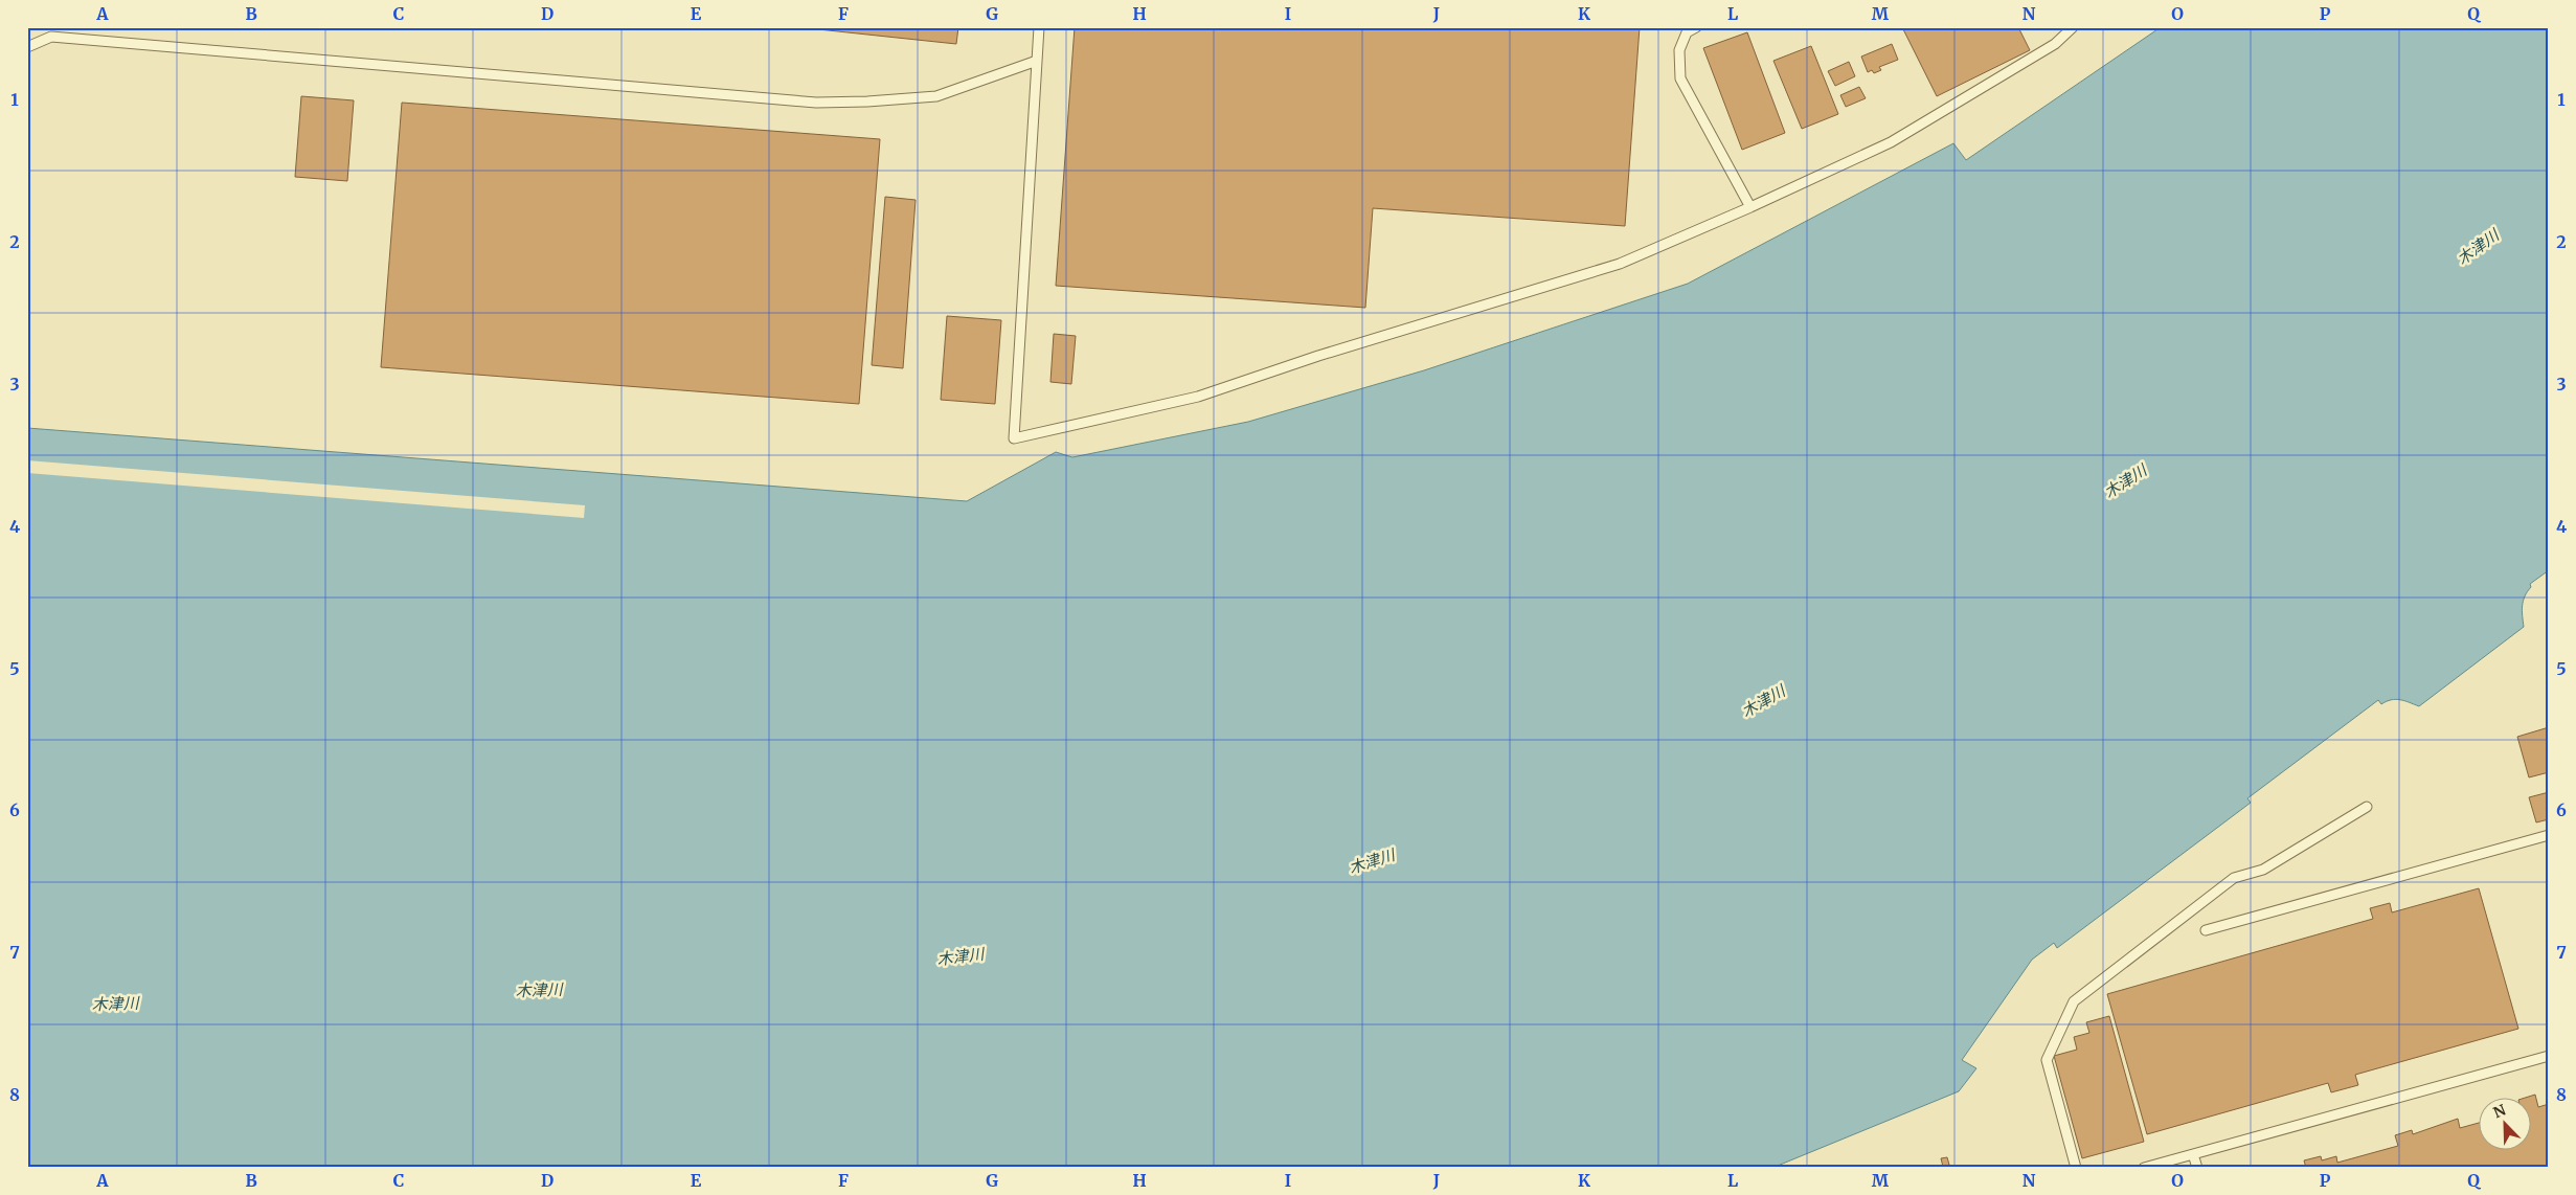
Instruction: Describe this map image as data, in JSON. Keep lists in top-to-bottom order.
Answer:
{
  "water": ["木津川"],
  "north": "top left",
  "grid": {
    "columns": [
      "A",
      "B",
      "C",
      "D",
      "E",
      "F",
      "G",
      "H",
      "I",
      "J",
      "K",
      "L",
      "M",
      "N",
      "O",
      "P",
      "Q"
    ],
    "rows": [
      "1",
      "2",
      "3",
      "4",
      "5",
      "6",
      "7",
      "8"
    ]
  }
}
